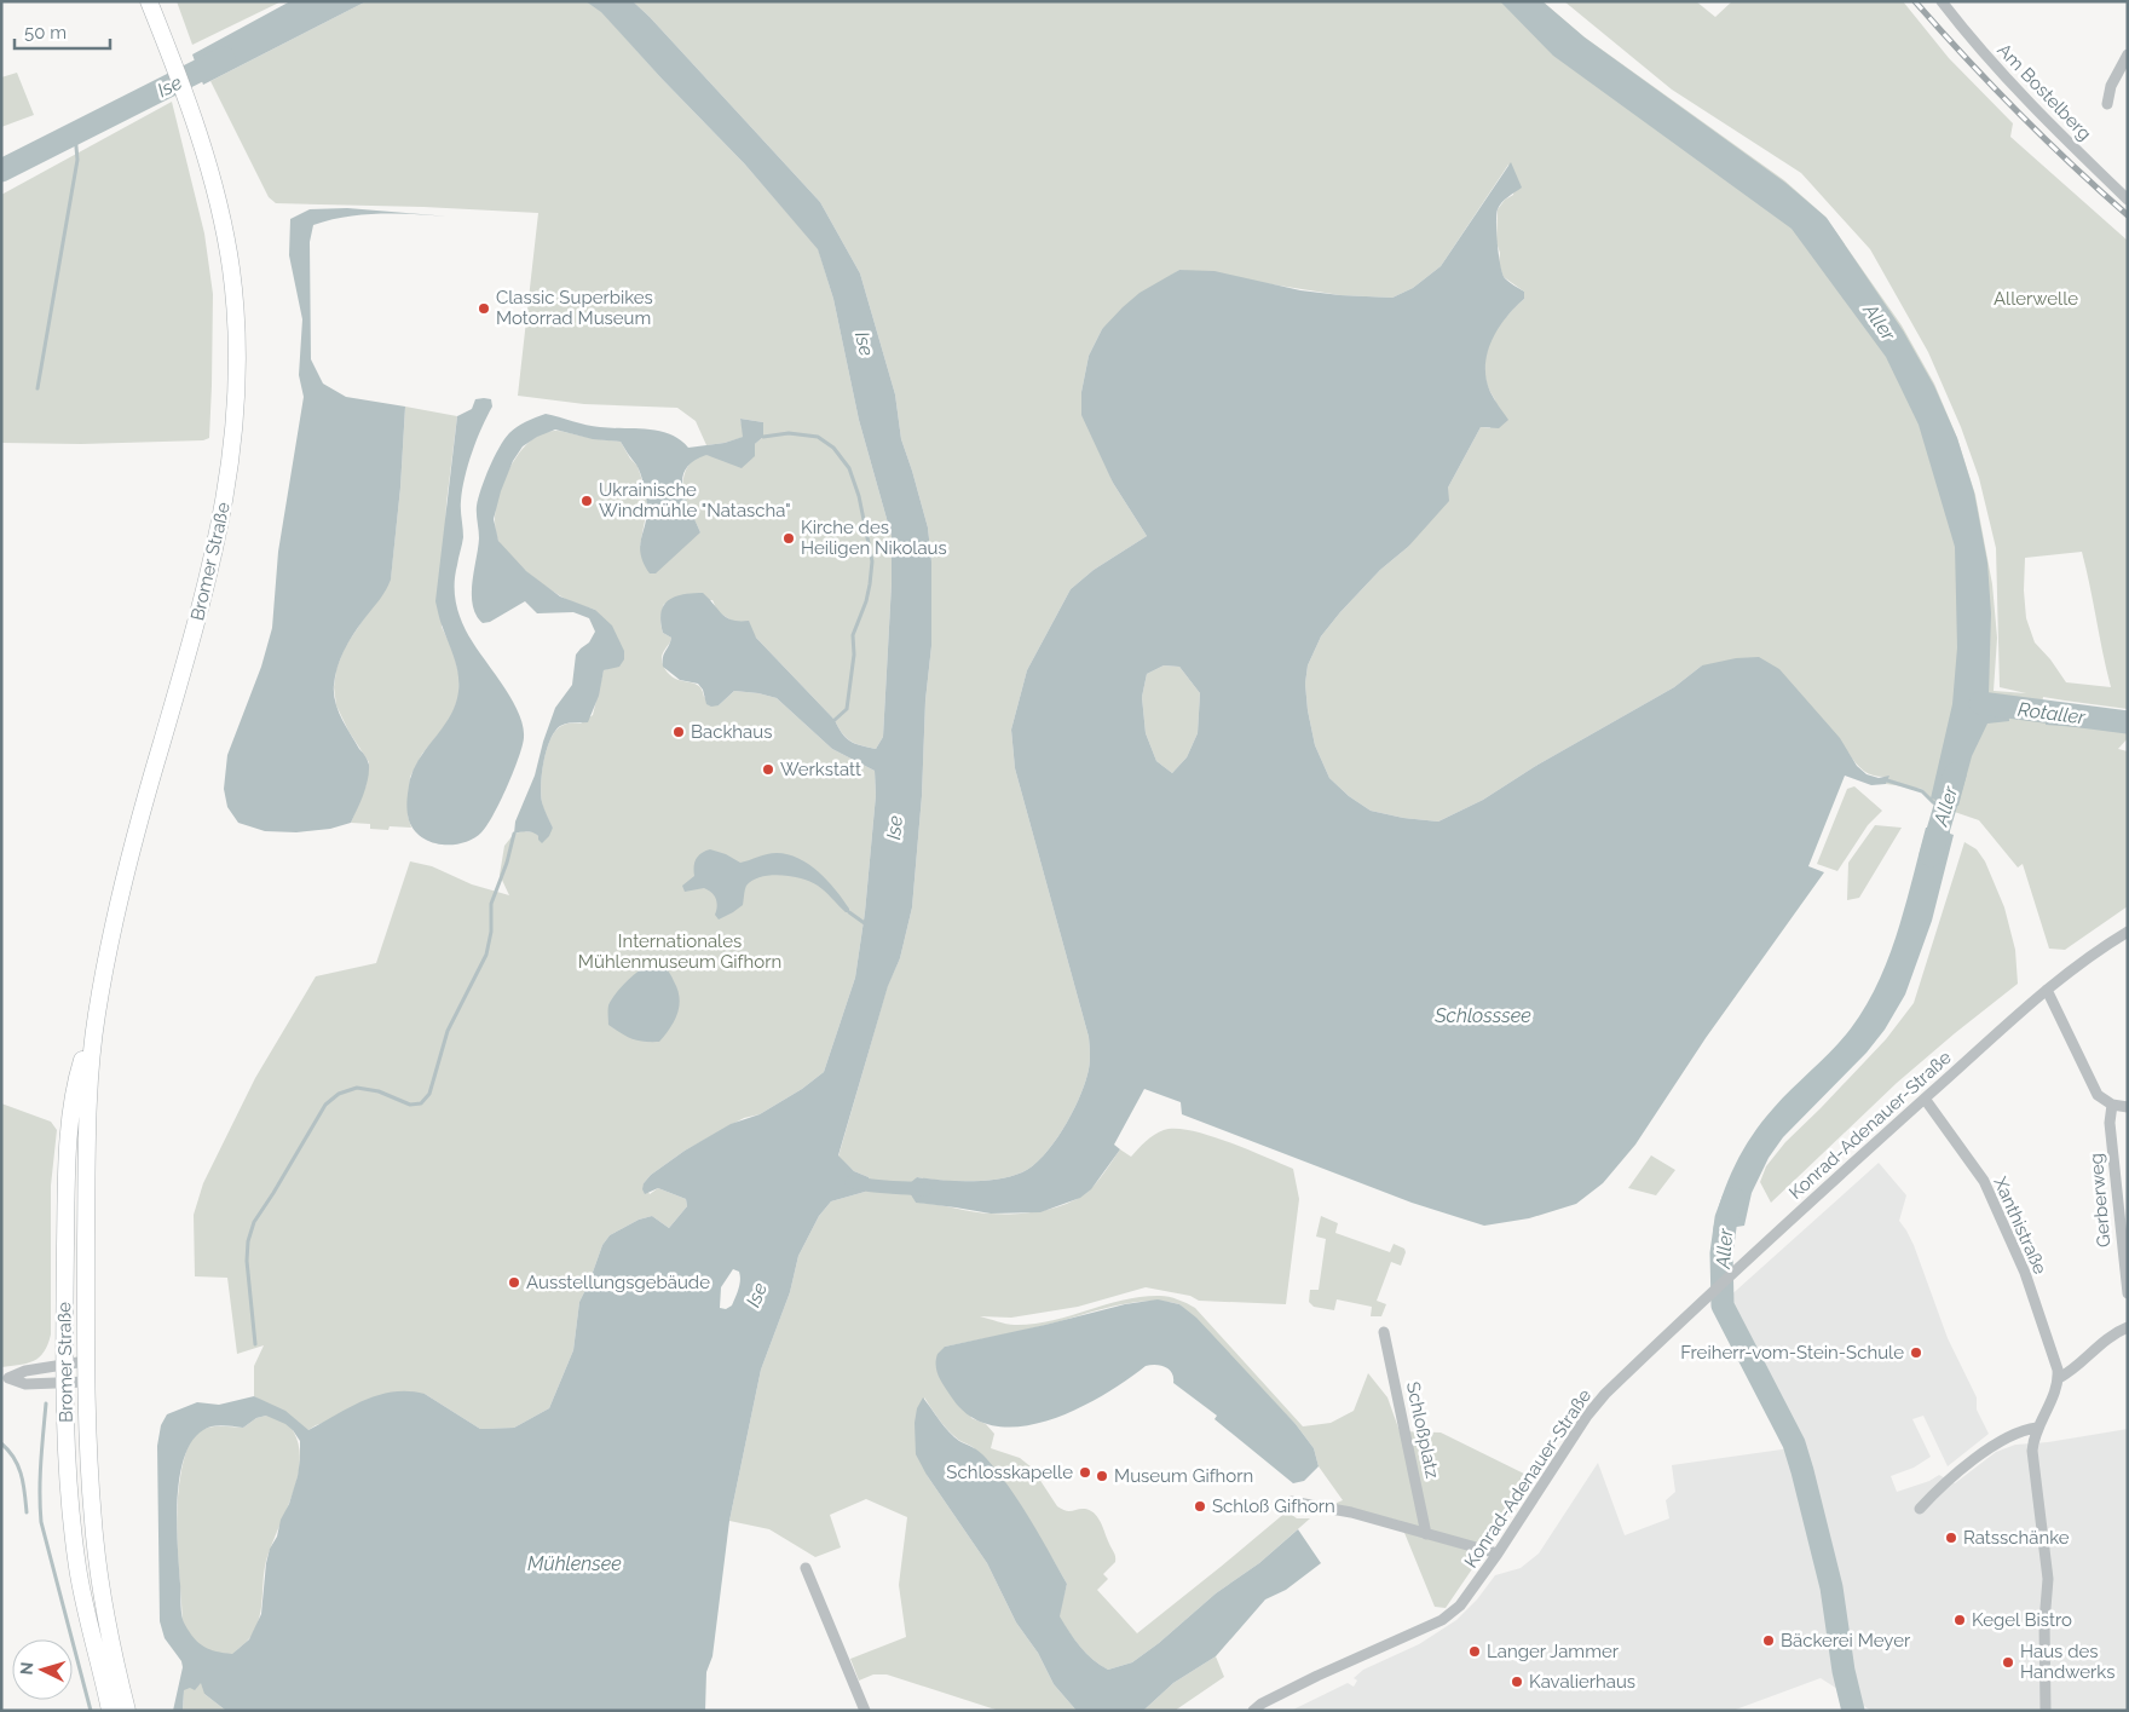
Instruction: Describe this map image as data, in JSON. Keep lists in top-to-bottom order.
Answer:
{
  "streets": {
    "main road": ["Bromer Straße"],
    "street": [
      "Am Bostelberg",
      "Konrad-Adenauer-Straße",
      "Gerberweg",
      "Xanthistraße",
      "Schloßplatz"
    ]
  },
  "crossings": [
    ["Konrad-Adenauer-Straße", "Xanthistraße"]
  ],
  "water": [
    "Ise",
    "Aller",
    "Rotaller",
    "Schlosssee",
    "Mühlensee"
  ],
  "parks": ["Allerwelle", "Internationales Mühlenmuseum Gifhorn"],
  "places": [
    "Classic Superbikes Motorrad Museum",
    "Ukrainische Windmühle \"Natascha\"",
    "Kirche des Heiligen Nikolaus",
    "Backhaus",
    "Werkstatt",
    "Ausstellungsgebäude",
    "Freiherr-vom-Stein-Schule",
    "Schlosskapelle",
    "Museum Gifhorn",
    "Schloß Gifhorn",
    "Ratsschänke",
    "Kegel Bistro",
    "Bäckerei Meyer",
    "Langer Jammer",
    "Haus des Handwerks",
    "Kavalierhaus"
  ],
  "scale_bar": "50 m",
  "north": "left"
}
